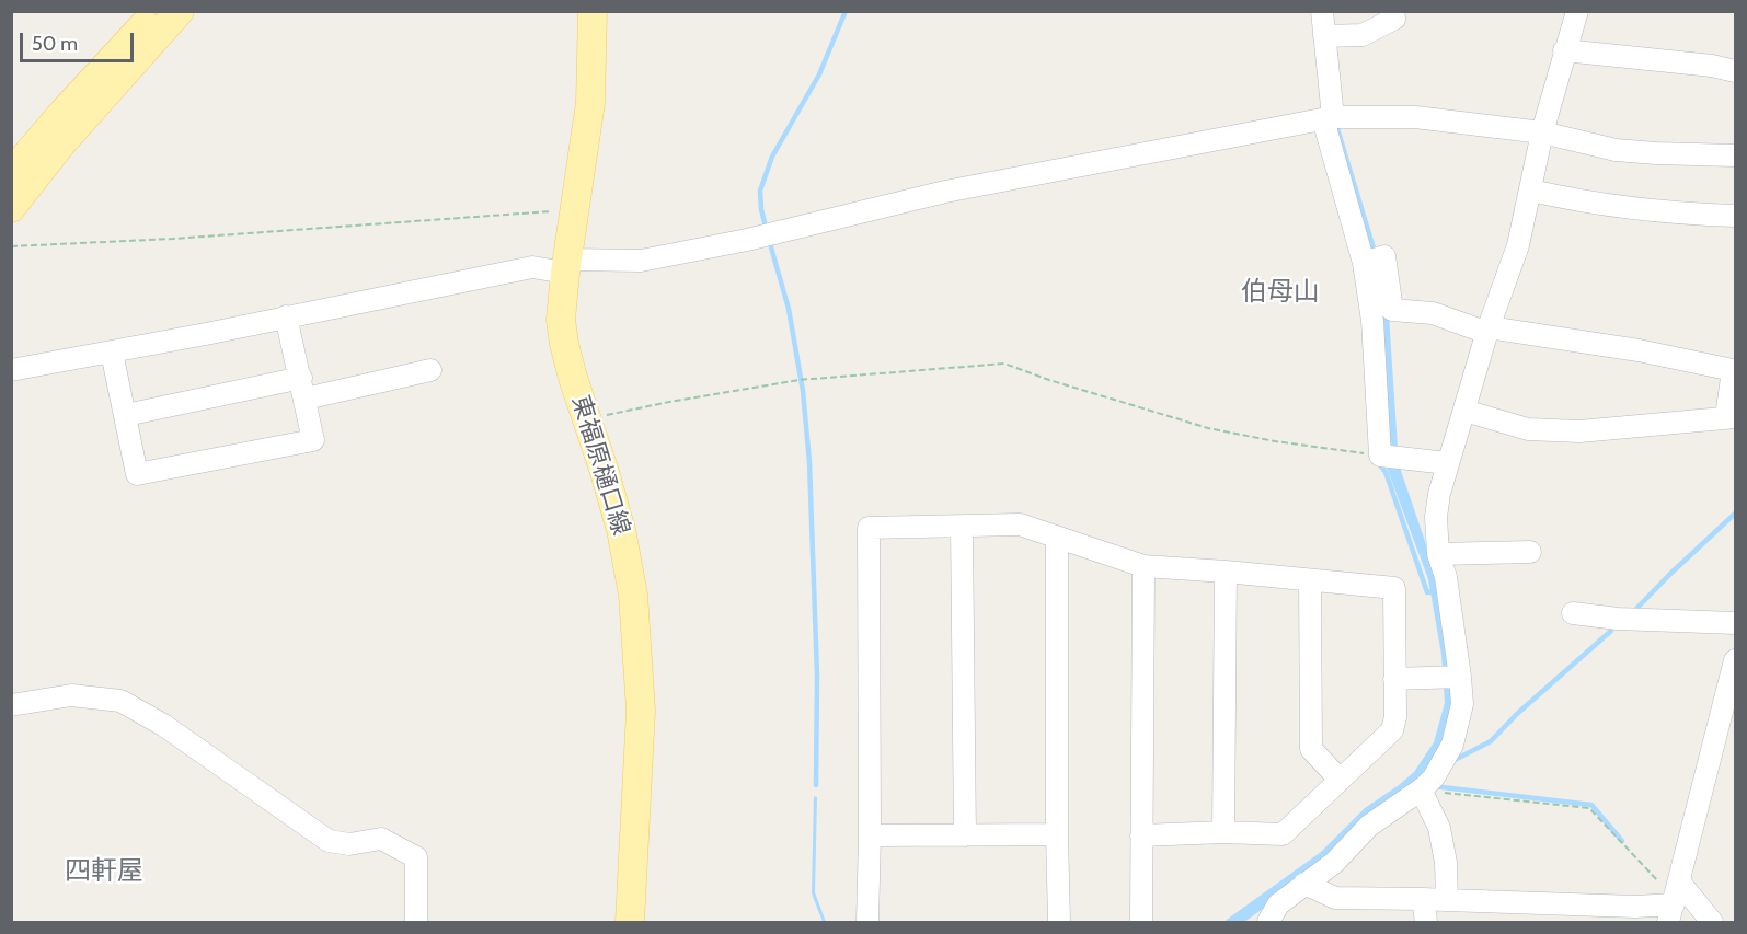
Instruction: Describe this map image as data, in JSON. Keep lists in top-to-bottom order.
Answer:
{
  "streets": {
    "main road": ["東福原樋口線"]
  },
  "districts": ["伯母山", "四軒屋"],
  "scale_bar": "50 m"
}
